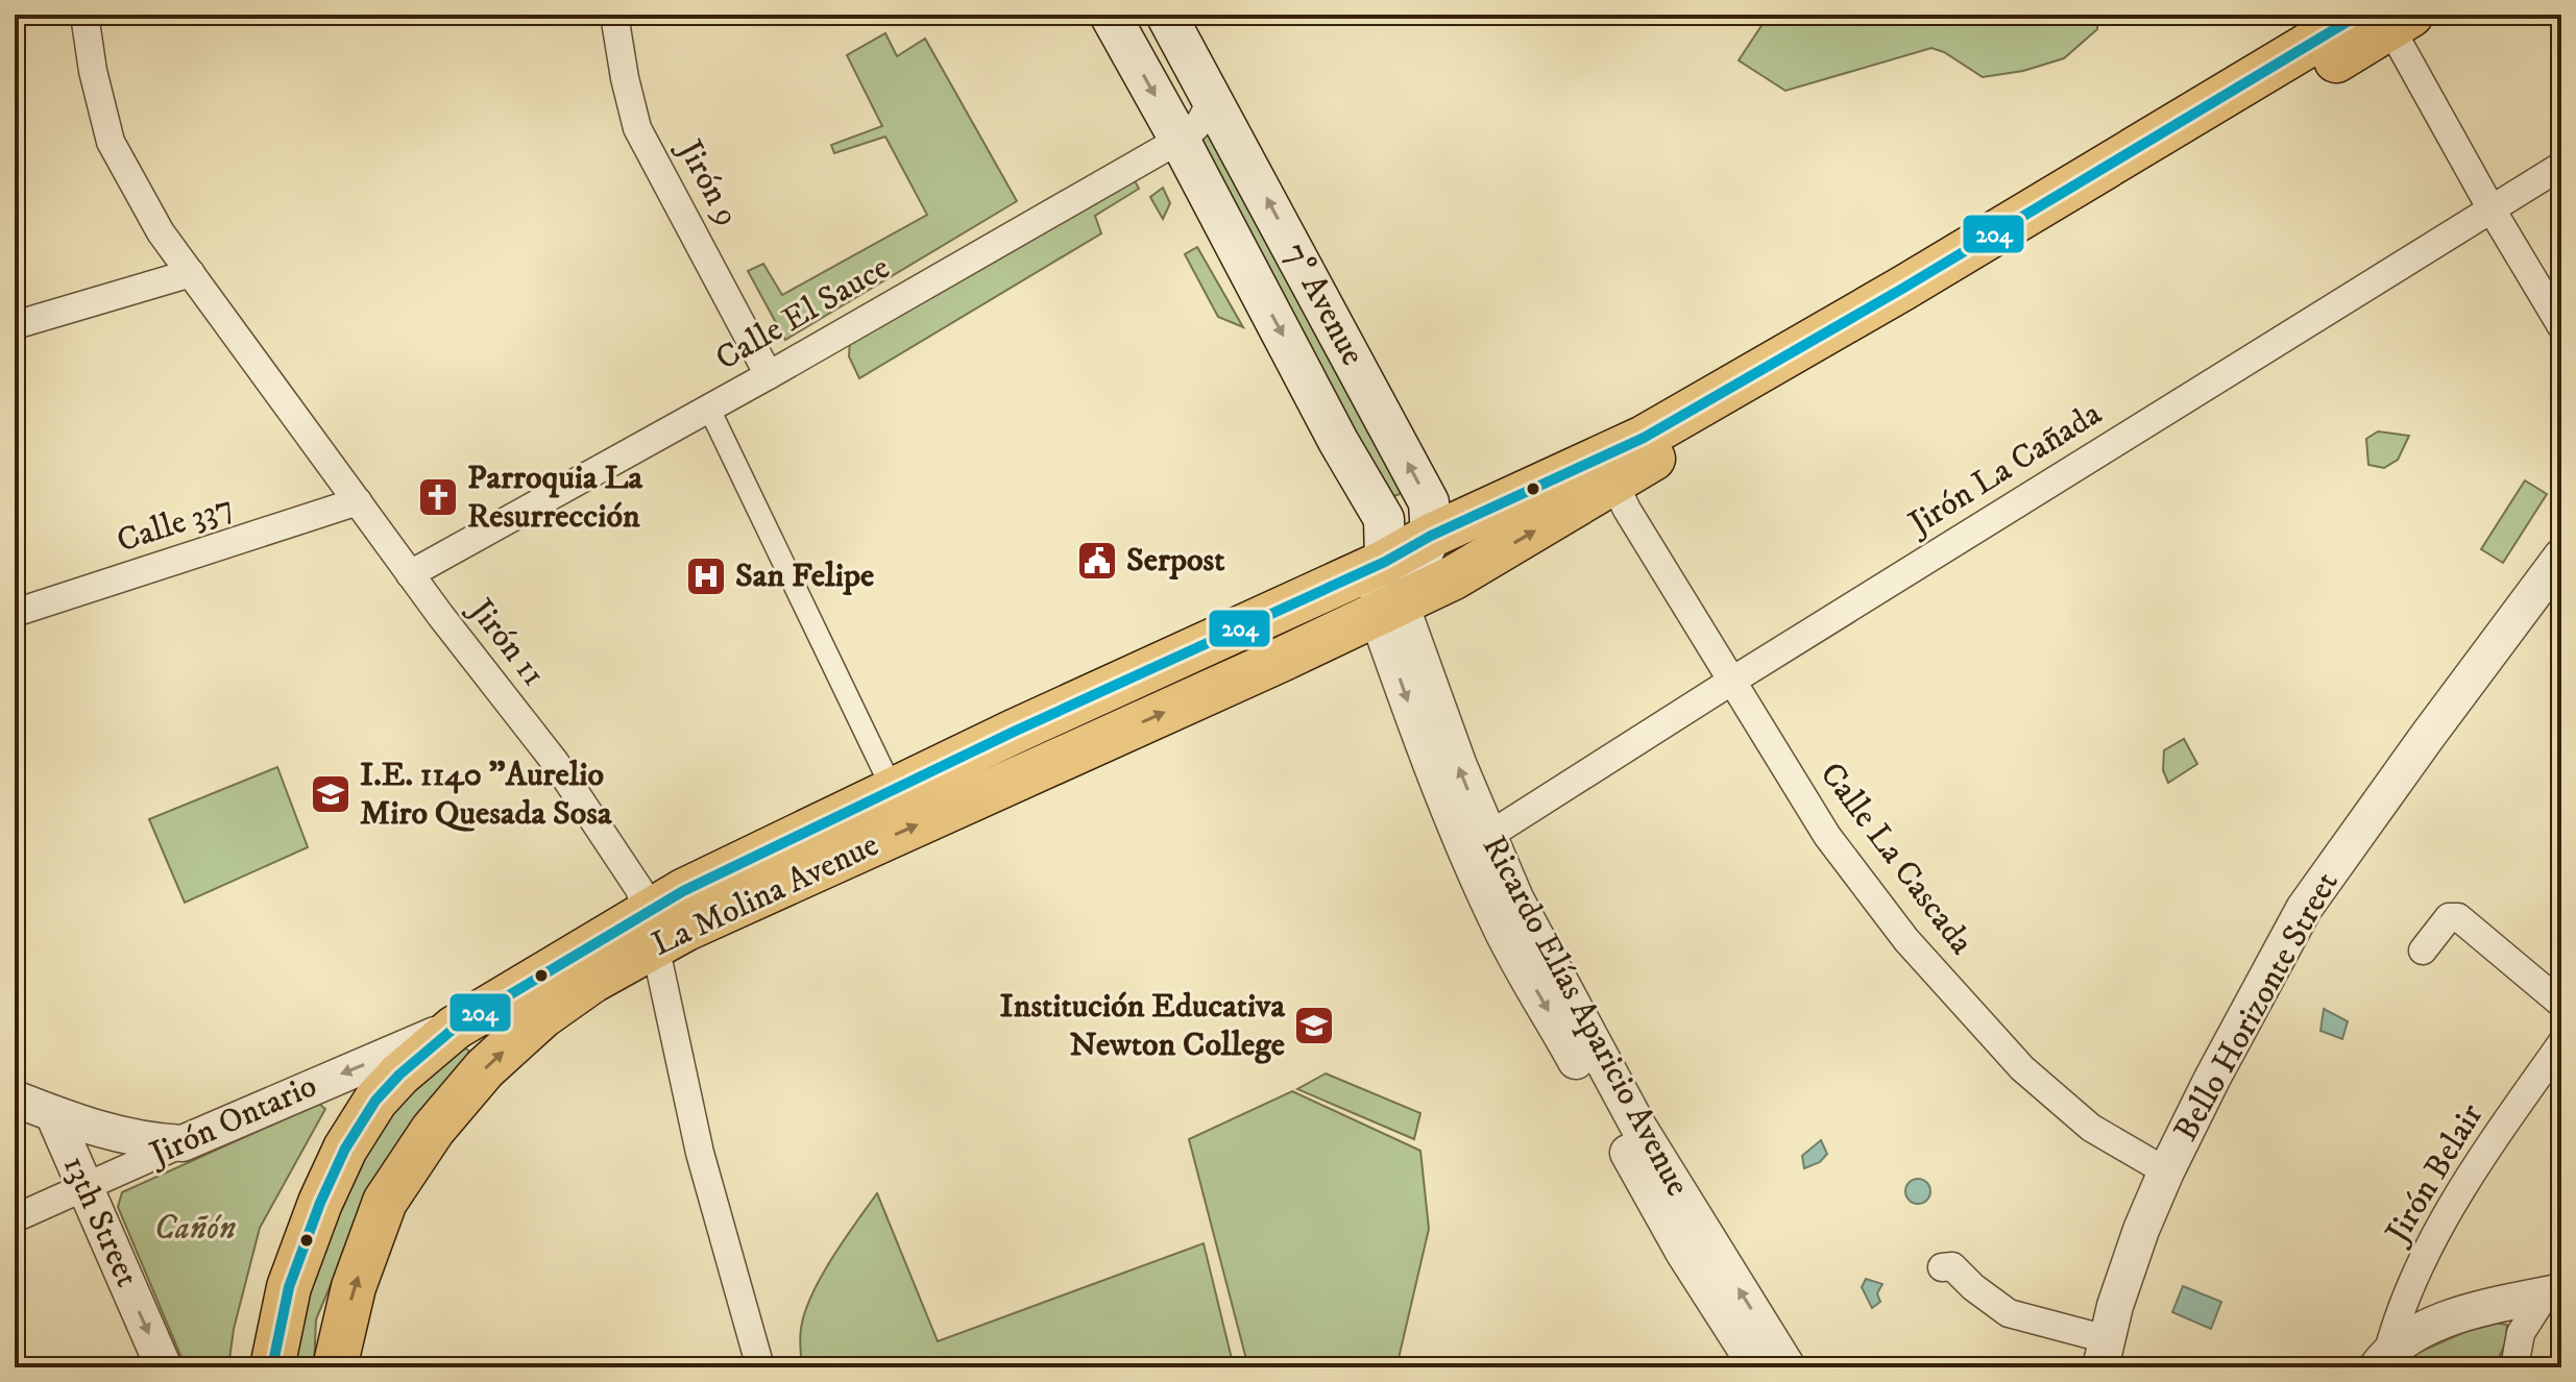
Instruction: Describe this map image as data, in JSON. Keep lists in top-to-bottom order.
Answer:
{
  "streets": {
    "main road": ["7º Avenue", "La Molina Avenue"],
    "street": [
      "Jirón 9",
      "Calle El Sauce",
      "Jirón La Cañada",
      "Calle 337",
      "Jirón 11",
      "Calle La Cascada",
      "Bello Horizonte Street",
      "Ricardo Elías Aparicio Avenue",
      "Jirón Ontario",
      "Jirón Belair",
      "13th Street"
    ]
  },
  "crossings": [
    ["Jirón 9", "Calle El Sauce"],
    ["7º Avenue", "Calle El Sauce"],
    ["7º Avenue", "La Molina Avenue"],
    ["7º Avenue", "Ricardo Elías Aparicio Avenue"],
    ["Calle El Sauce", "Jirón 11"],
    ["Jirón La Cañada", "Calle La Cascada"],
    ["Jirón La Cañada", "Ricardo Elías Aparicio Avenue"],
    ["Calle 337", "Jirón 11"],
    ["Jirón 11", "La Molina Avenue"],
    ["Calle La Cascada", "Bello Horizonte Street"],
    ["La Molina Avenue", "Ricardo Elías Aparicio Avenue"],
    ["La Molina Avenue", "Jirón Ontario"],
    ["Jirón Ontario", "13th Street"]
  ],
  "one_way": ["Jirón Ontario", "13th Street"],
  "parks": ["Cañón"],
  "places": {
    "church": ["Parroquia La Resurrección"],
    "public building": ["Serpost"],
    "hospital": ["San Felipe"],
    "school or university": ["I.E. 1140 \"Aurelio Miro Quesada Sosa", "Institución Educativa Newton College"]
  },
  "lines": ["transit line 204"]
}
